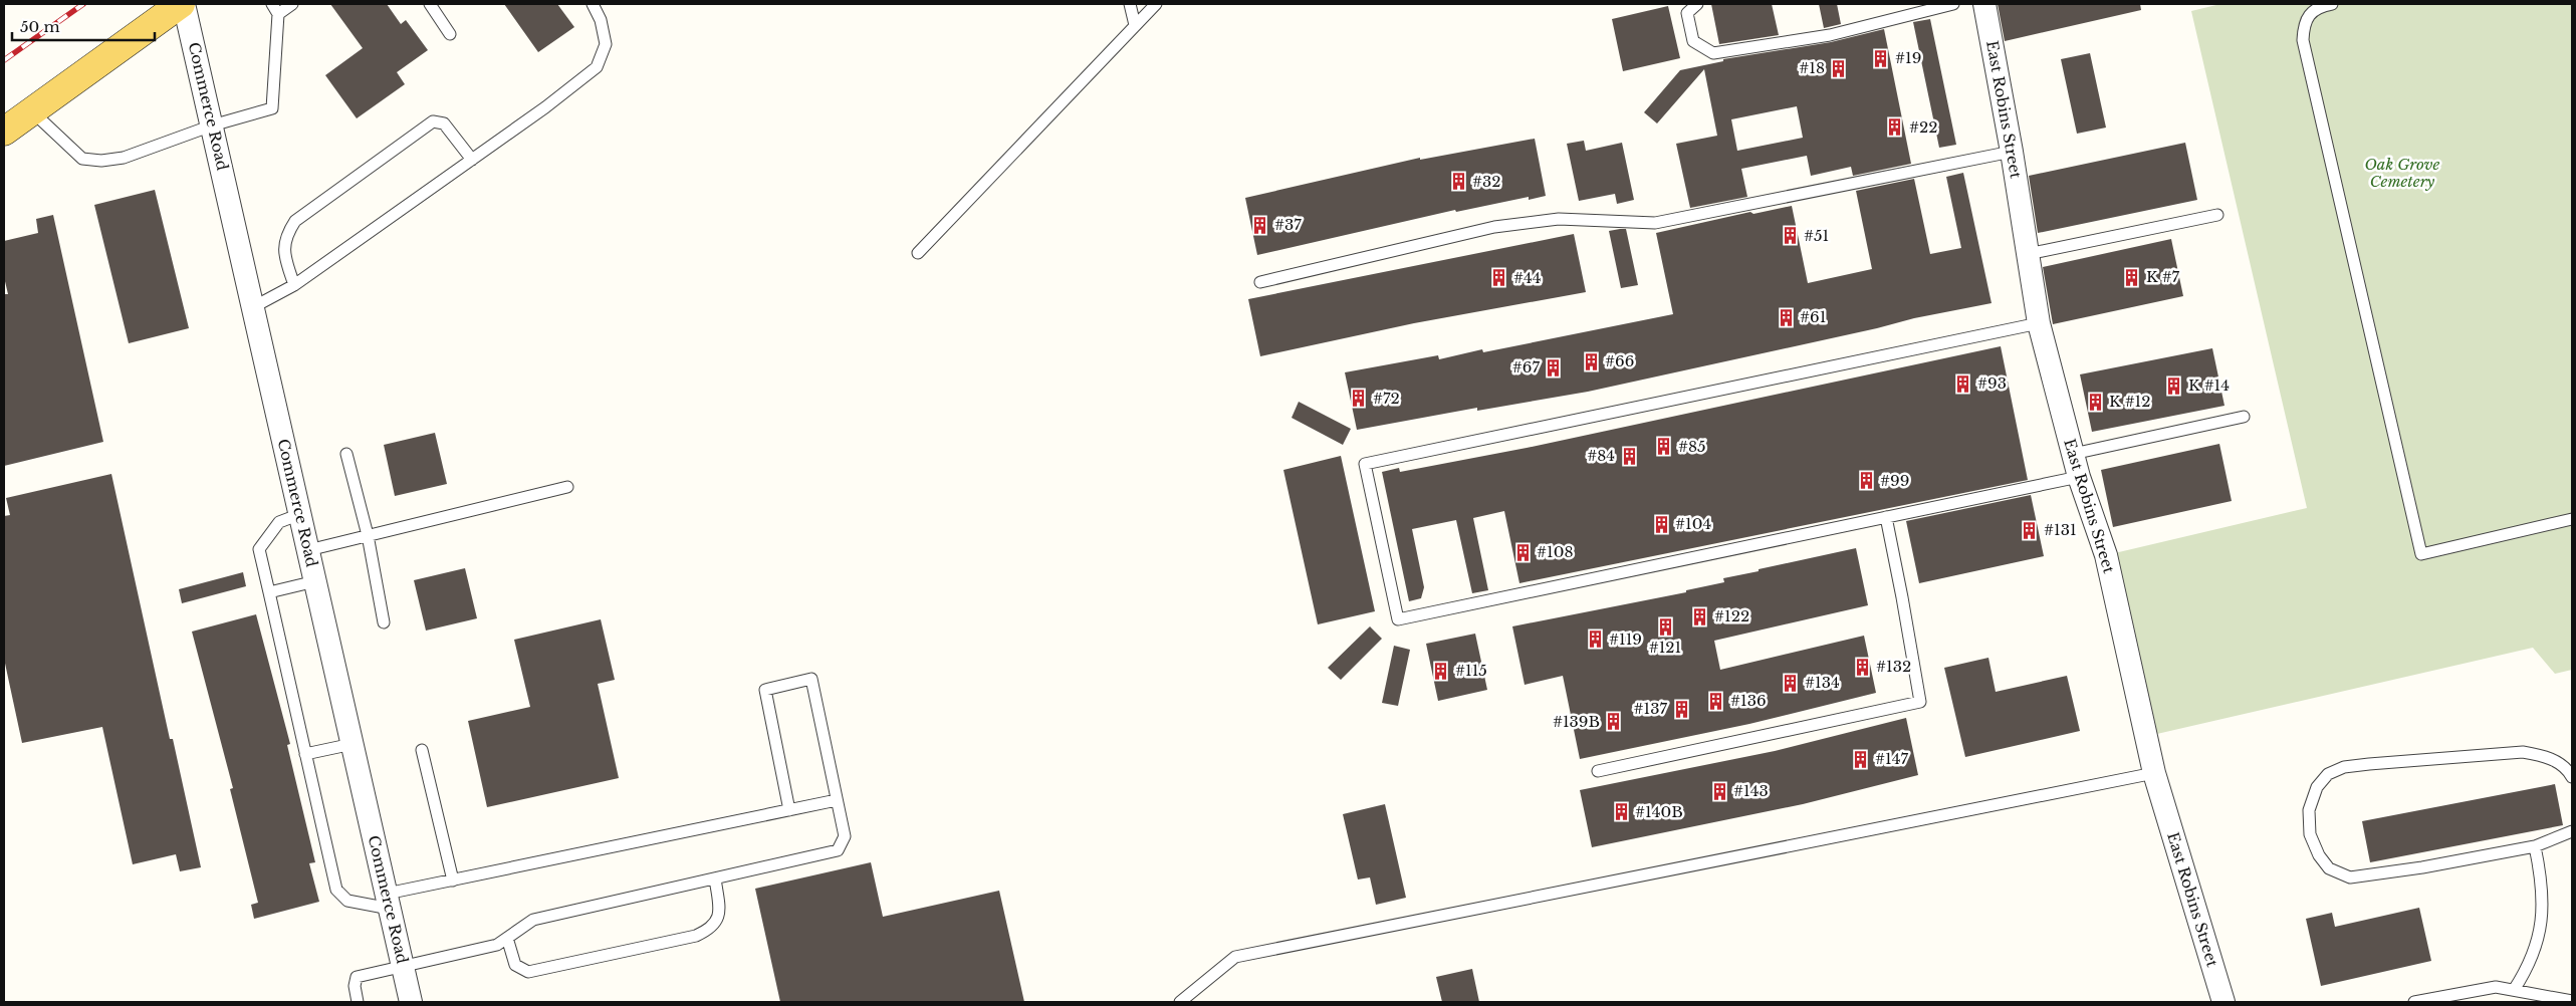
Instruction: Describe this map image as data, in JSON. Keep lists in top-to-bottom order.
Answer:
{
  "streets": {
    "street": ["Commerce Road", "East Robins Street"]
  },
  "parks": ["Oak Grove Cemetery"],
  "places": {
    "building": [
      "#19",
      "#18",
      "#22",
      "#32",
      "#37",
      "#51",
      "K #7",
      "#44",
      "#61",
      "#66",
      "#67",
      "#93",
      "K #14",
      "#72",
      "K #12",
      "#85",
      "#84",
      "#99",
      "#104",
      "#131",
      "#108",
      "#122",
      "#121",
      "#119",
      "#132",
      "#115",
      "#134",
      "#136",
      "#137",
      "#139B",
      "#147",
      "#143",
      "#140B"
    ]
  },
  "scale_bar": "50 m"
}
